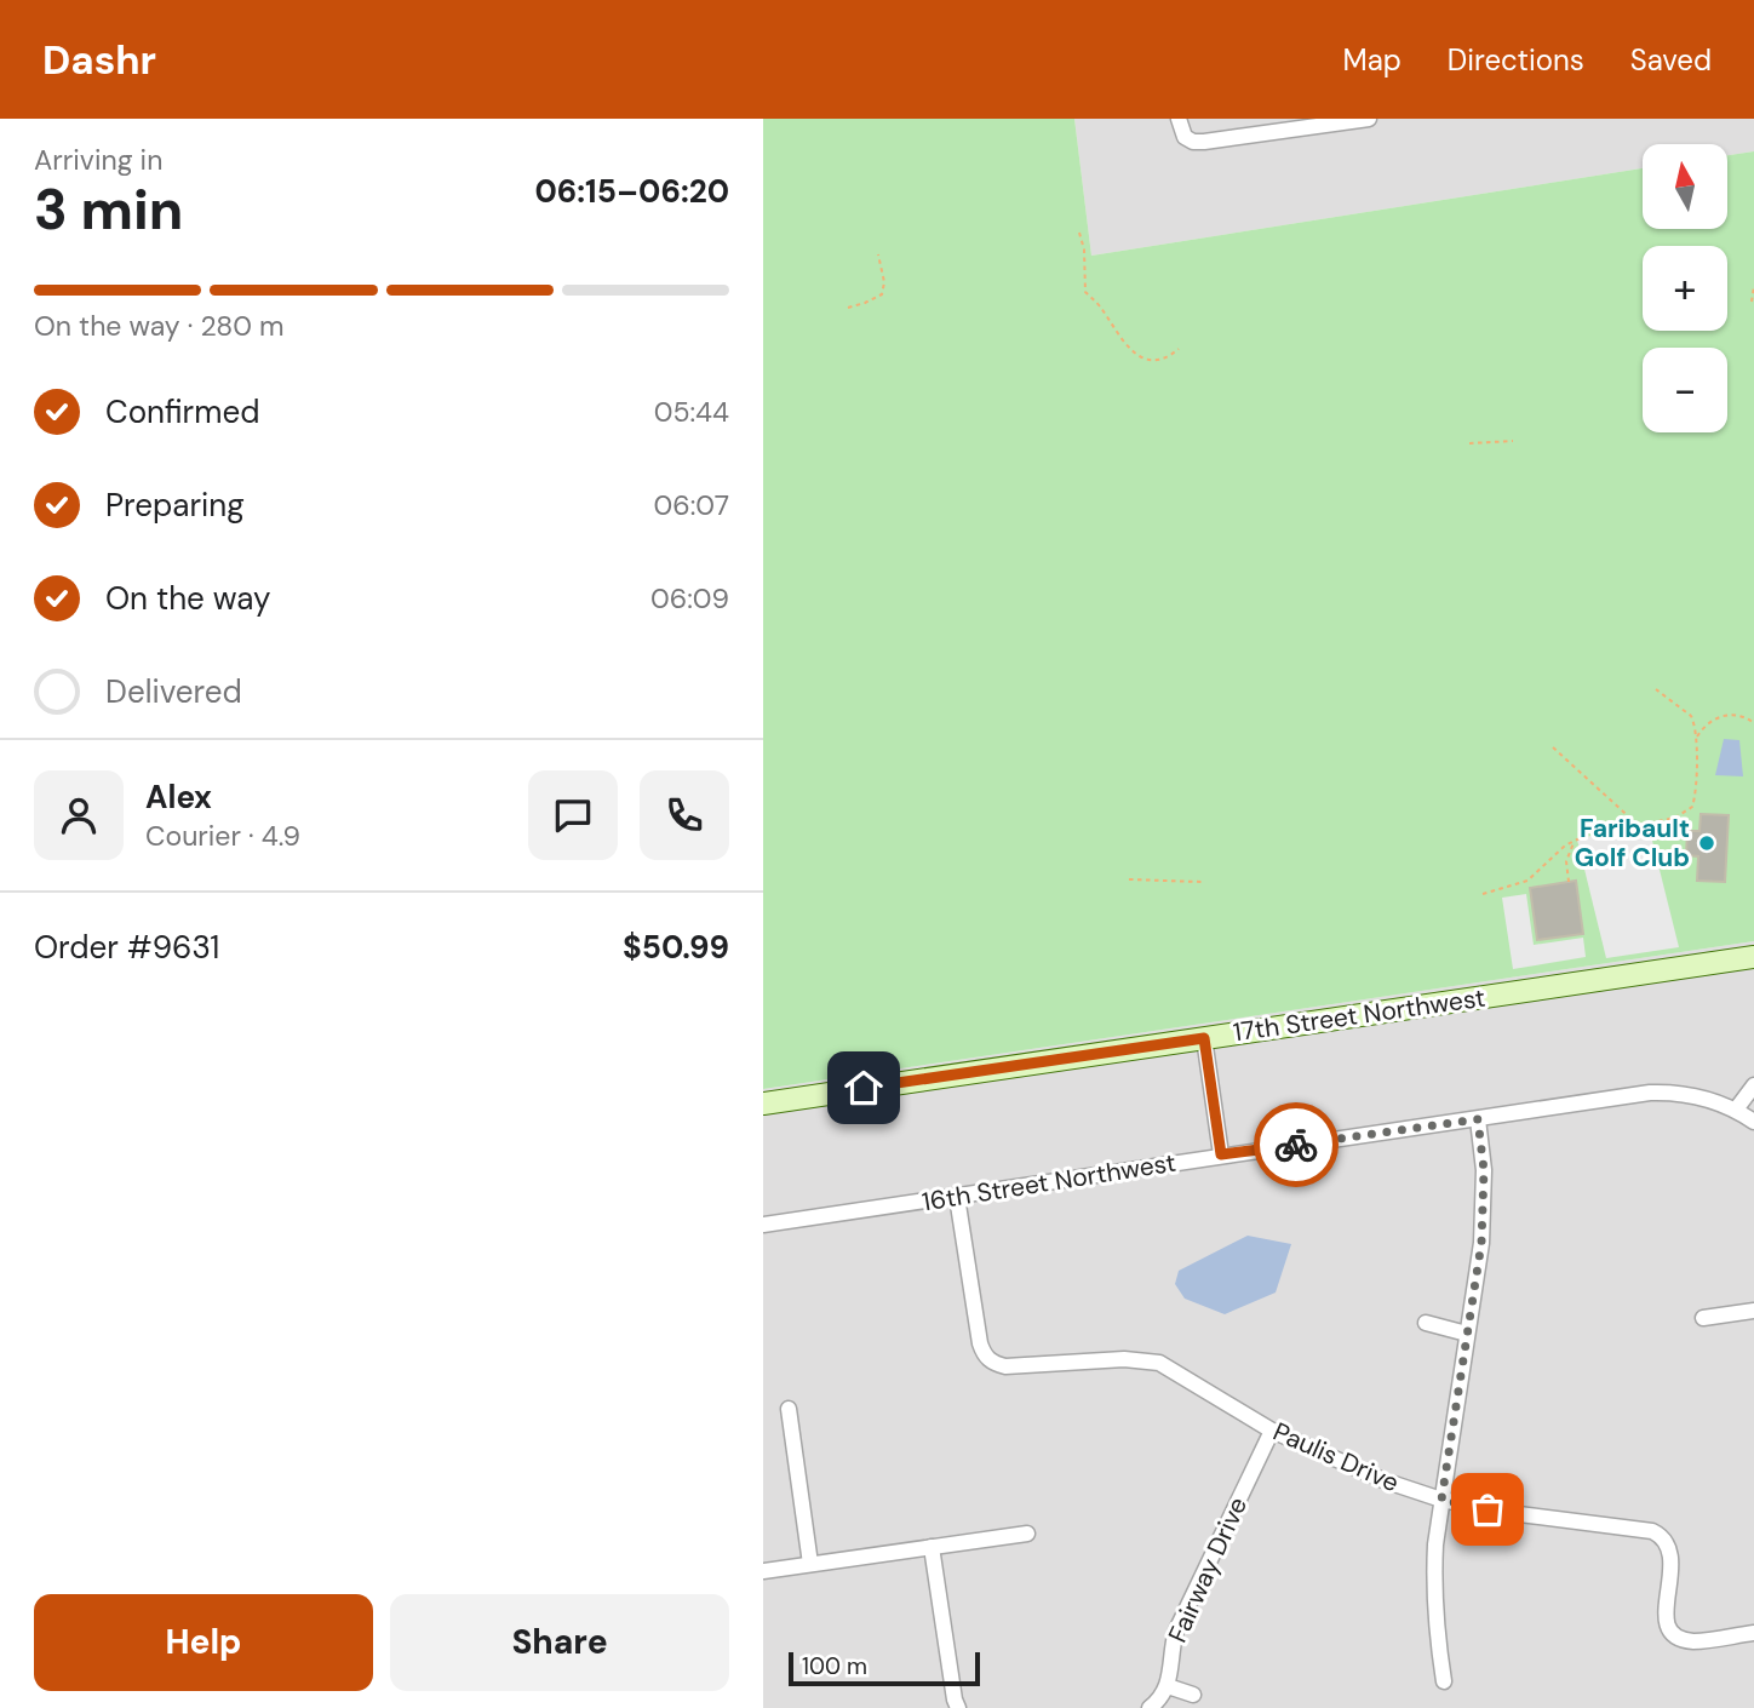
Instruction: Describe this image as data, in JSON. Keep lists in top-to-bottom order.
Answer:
{
  "streets": {
    "street": [
      "17th Street Northwest",
      "16th Street Northwest",
      "Paulis Drive",
      "Fairway Drive"
    ]
  },
  "crossings": [
    ["16th Street Northwest", "Paulis Drive"],
    ["Paulis Drive", "Fairway Drive"]
  ],
  "places": ["Faribault Golf Club"],
  "scale_bar": "100 m",
  "north": "top",
  "page": {
    "header": "Dashr",
    "nav": ["Map", "Directions", "Saved"],
    "heading": ["3 min", "Arriving in", "06:15–06:20"],
    "panel": [
      "Alex",
      "Courier · 4.9",
      "Order #9631",
      "$50.99"
    ],
    "map_buttons": ["+", "−"],
    "bar": "On the way · 280 m",
    "list": [
      ["Confirmed", "05:44"],
      ["Preparing", "06:07"],
      ["On the way", "06:09"],
      "Delivered"
    ],
    "buttons": ["Help", "Share"],
    "scale": "100 m"
  }
}
